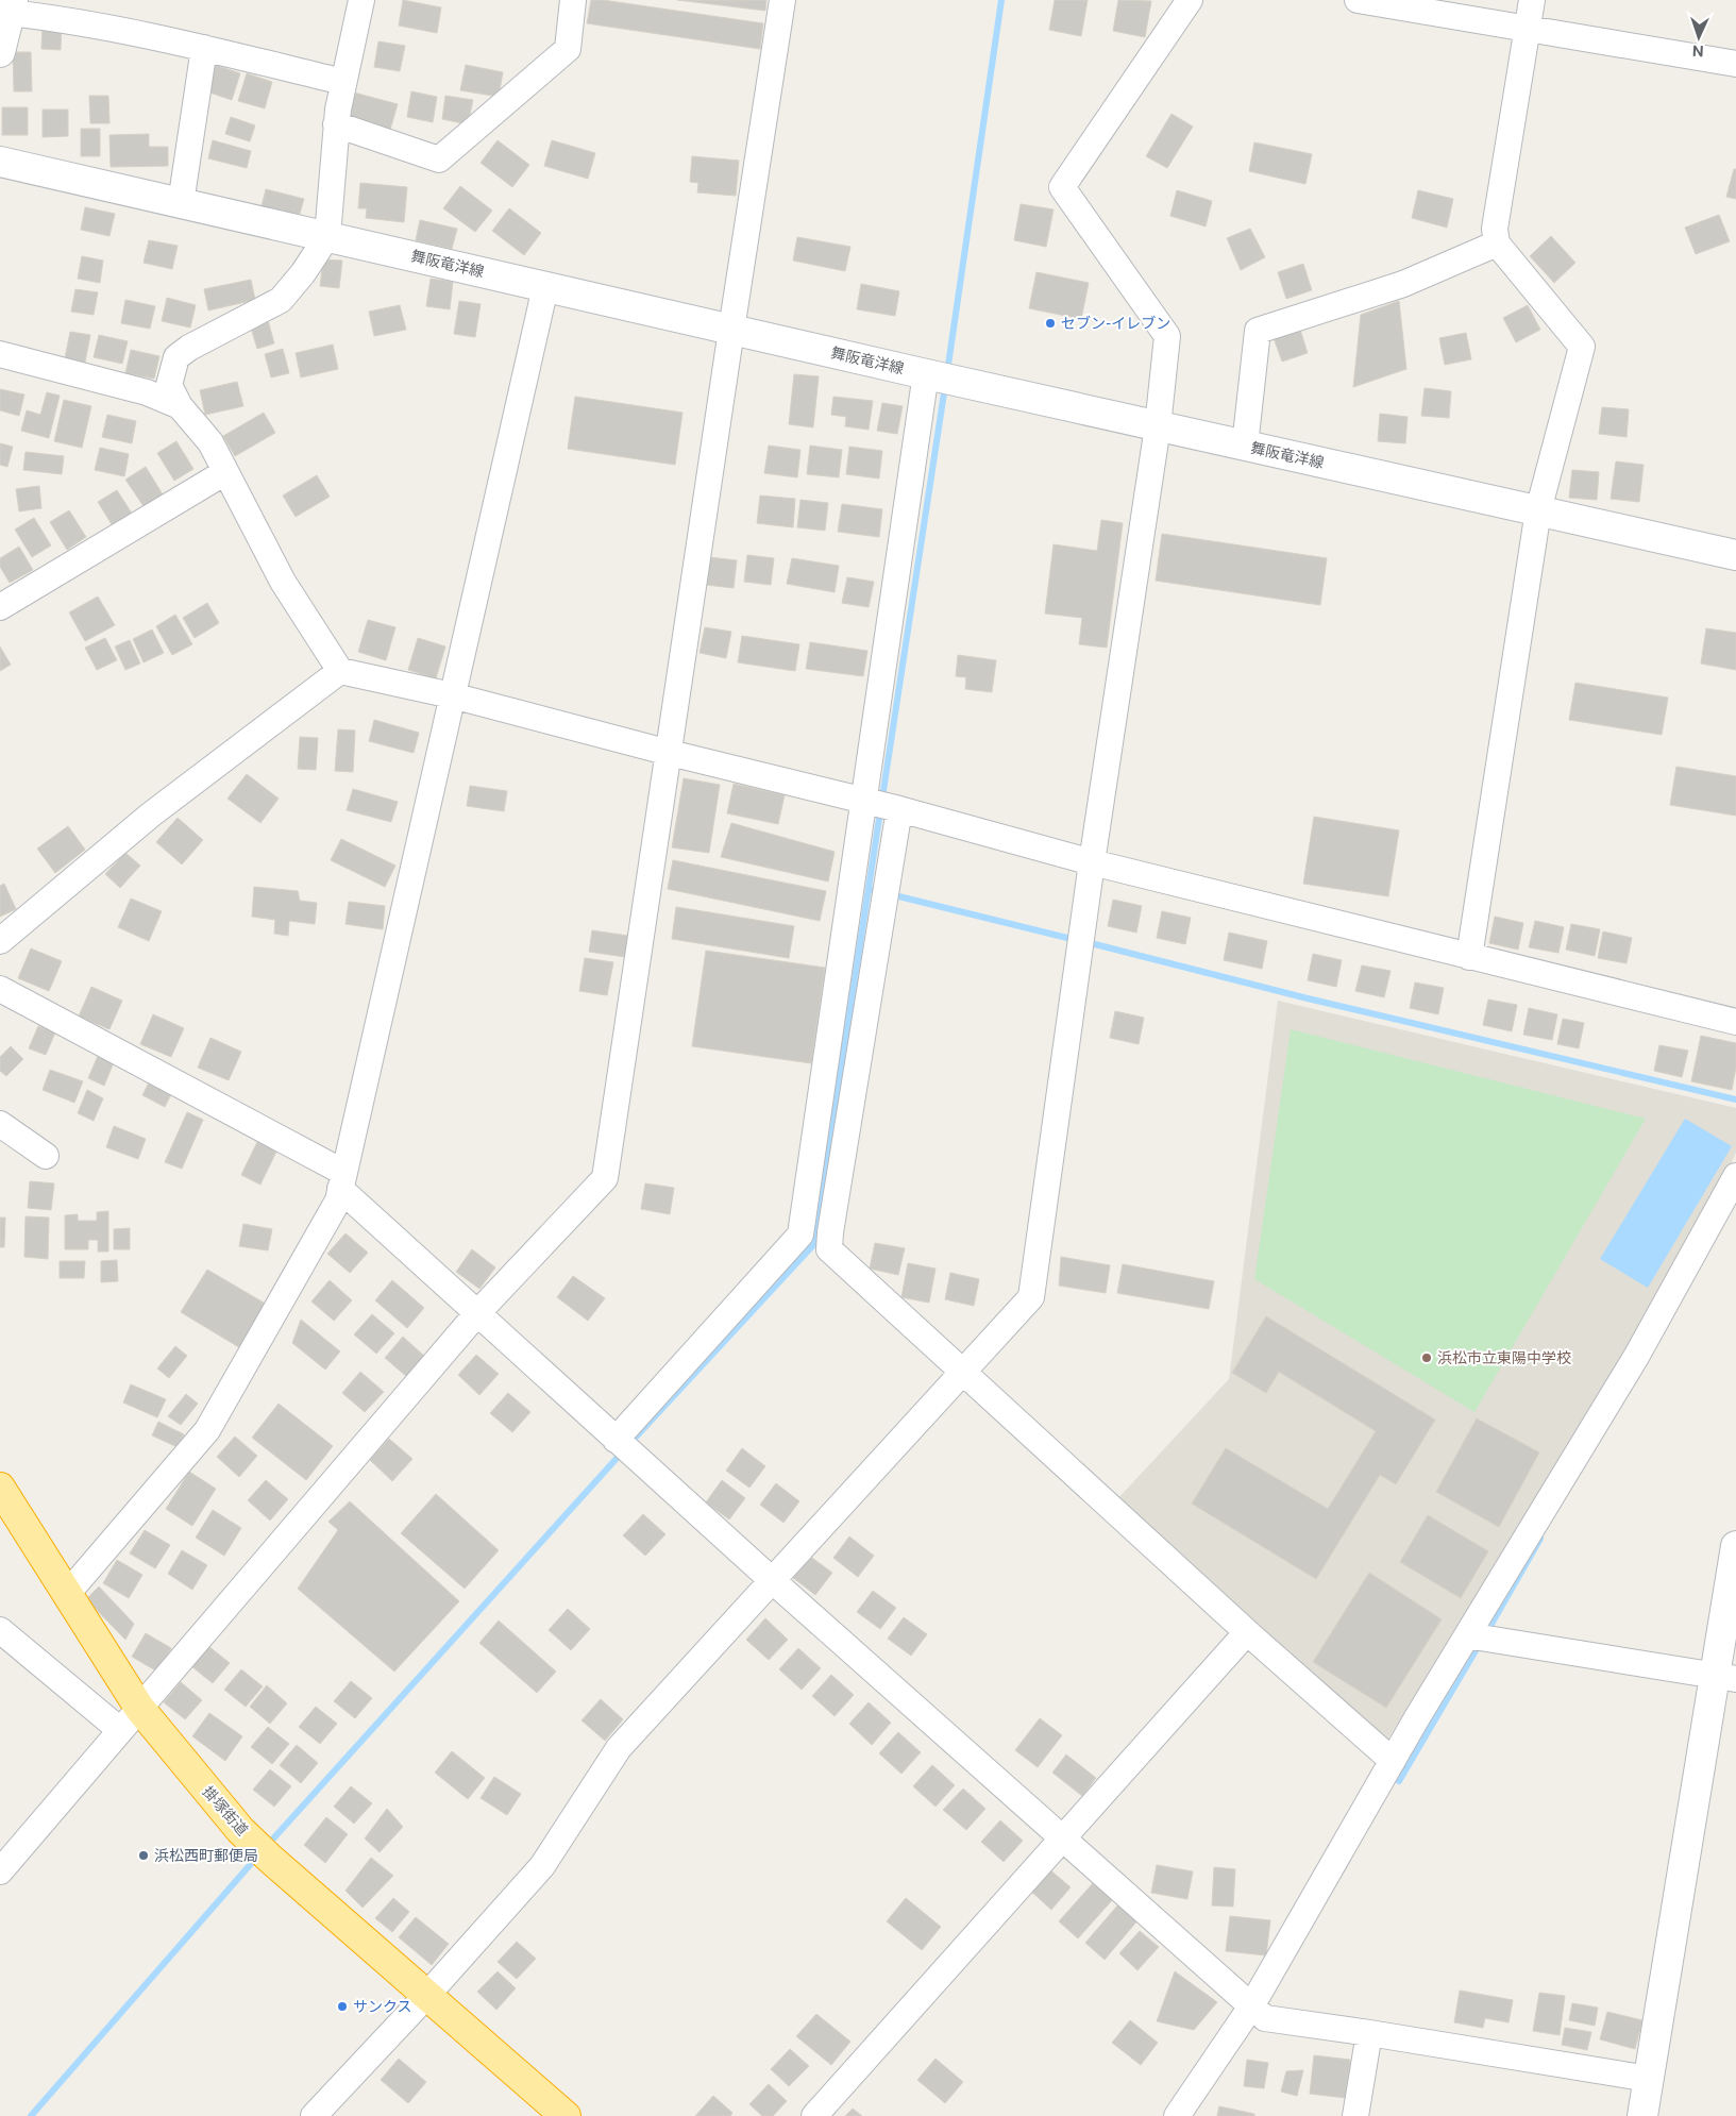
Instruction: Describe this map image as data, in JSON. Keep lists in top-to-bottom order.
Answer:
{
  "streets": {
    "highway": ["掛塚街道"],
    "main road": ["舞阪竜洋線"]
  },
  "places": [
    "セブン-イレブン",
    "浜松市立東陽中学校",
    "浜松西町郵便局",
    "サンクス"
  ],
  "north": "bottom"
}
